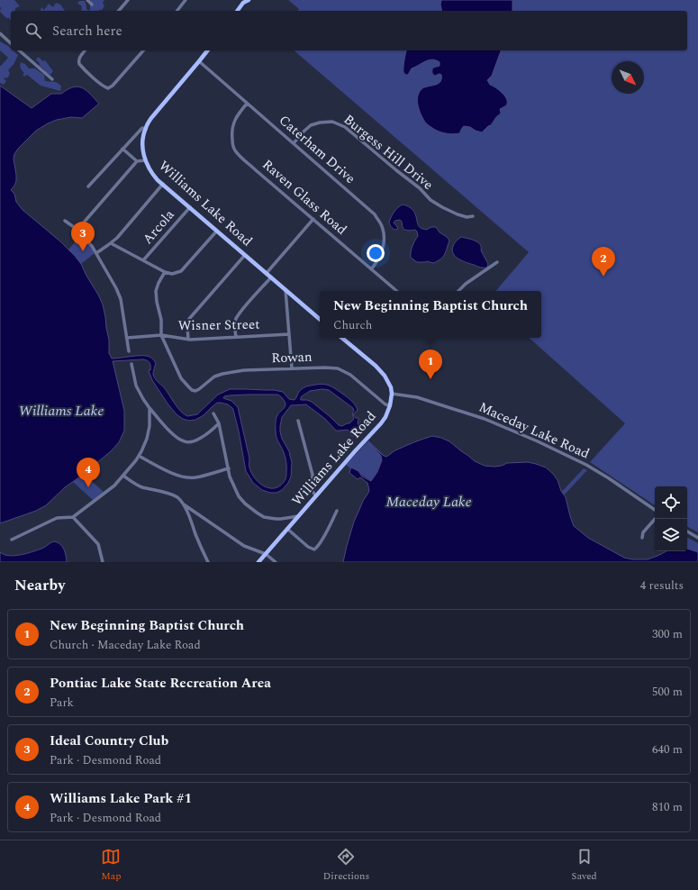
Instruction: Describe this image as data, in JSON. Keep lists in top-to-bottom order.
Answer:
{
  "streets": {
    "main road": ["Williams Lake Road"],
    "street": [
      "Caterham Drive",
      "Burgess Hill Drive",
      "Raven Glass Road",
      "Arcola",
      "Wisner Street",
      "Rowan",
      "Maceday Lake Road"
    ]
  },
  "crossings": [
    ["Caterham Drive", "Burgess Hill Drive"],
    ["Caterham Drive", "Raven Glass Road"],
    ["Caterham Drive", "Williams Lake Road"],
    ["Williams Lake Road", "Arcola"],
    ["Williams Lake Road", "Rowan"],
    ["Williams Lake Road", "Maceday Lake Road"],
    ["Wisner Street", "Rowan"]
  ],
  "water": ["Williams Lake", "Maceday Lake"],
  "north": "bottom right",
  "page": {
    "search": "Search here",
    "pins": [
      "3",
      "2",
      "1",
      "4"
    ],
    "popup": ["New Beginning Baptist Church", "Church"],
    "heading": ["Nearby", "4 results"],
    "list": [
      {
        "mark": "1",
        "name": "New Beginning Baptist Church",
        "note": "Church · Maceday Lake Road",
        "value": "300 m"
      },
      {
        "mark": "2",
        "name": "Pontiac Lake State Recreation Area",
        "note": "Park",
        "value": "500 m"
      },
      {
        "mark": "3",
        "name": "Ideal Country Club",
        "note": "Park · Desmond Road",
        "value": "640 m"
      },
      {
        "mark": "4",
        "name": "Williams Lake Park #1",
        "note": "Park · Desmond Road",
        "value": "810 m"
      }
    ],
    "nav": ["Map", "Directions", "Saved"]
  }
}
